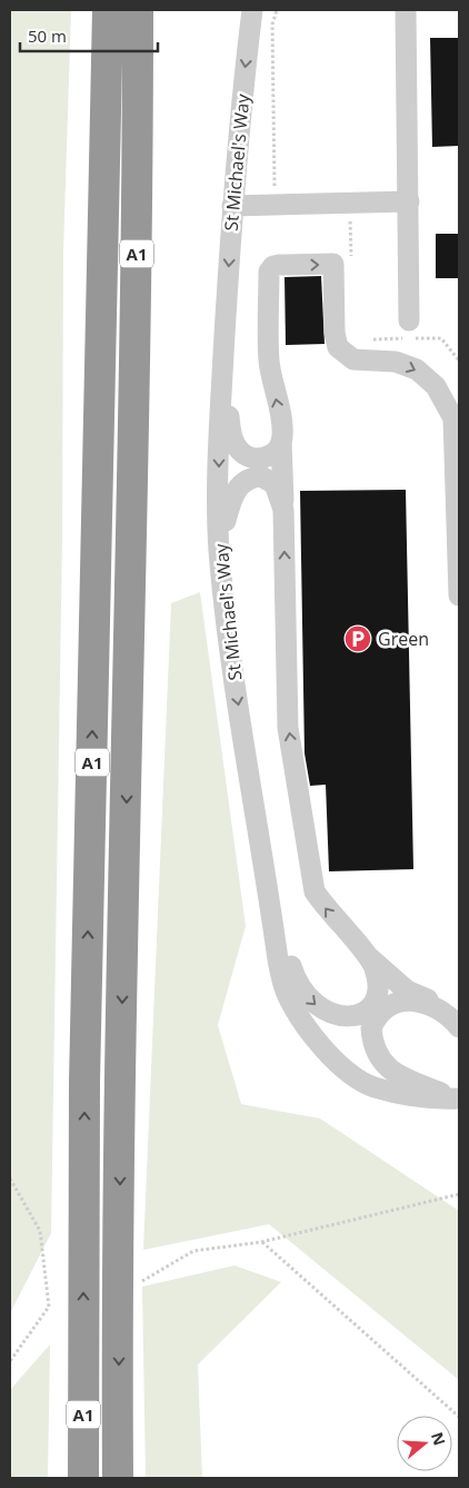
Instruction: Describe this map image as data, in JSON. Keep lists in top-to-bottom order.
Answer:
{
  "streets": {
    "highway": ["A1"],
    "street": ["St Michael's Way"]
  },
  "places": {
    "parking": ["Green"]
  },
  "scale_bar": "50 m",
  "north": "right"
}
